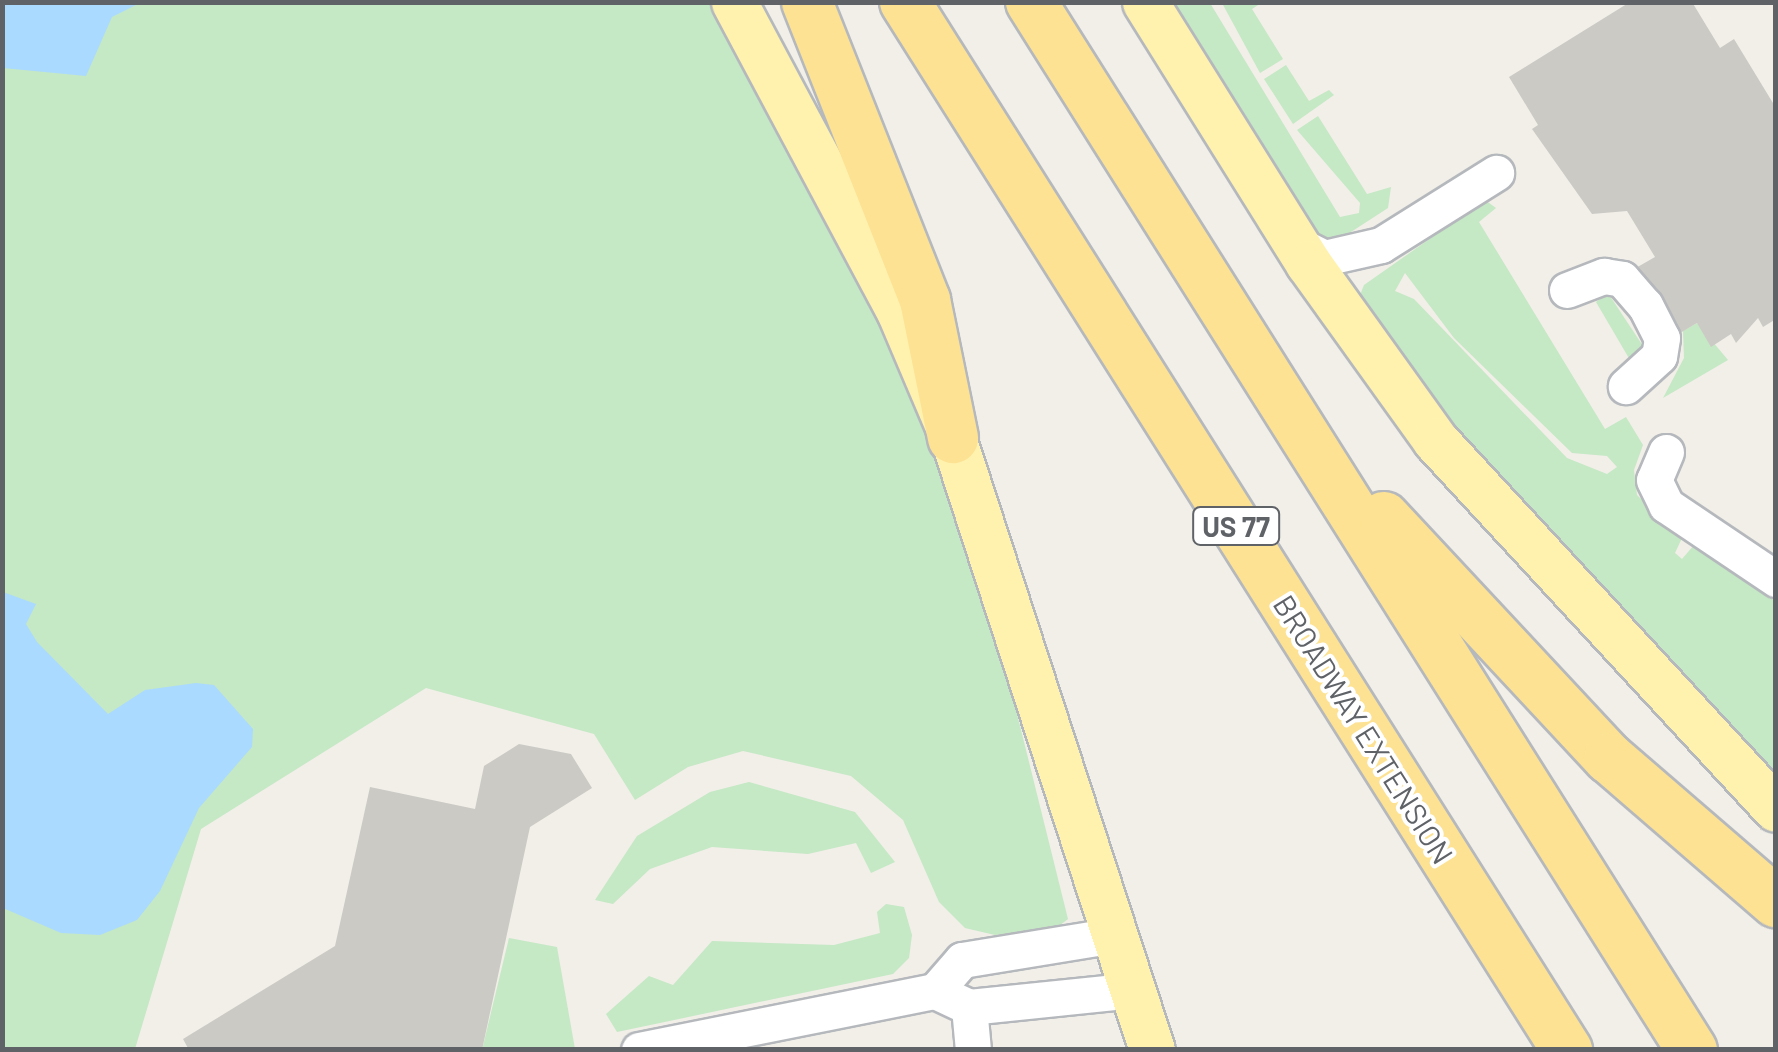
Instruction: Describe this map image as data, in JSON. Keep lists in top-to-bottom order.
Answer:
{
  "streets": {
    "highway": ["US 77", "BROADWAY EXTENSION"]
  }
}
